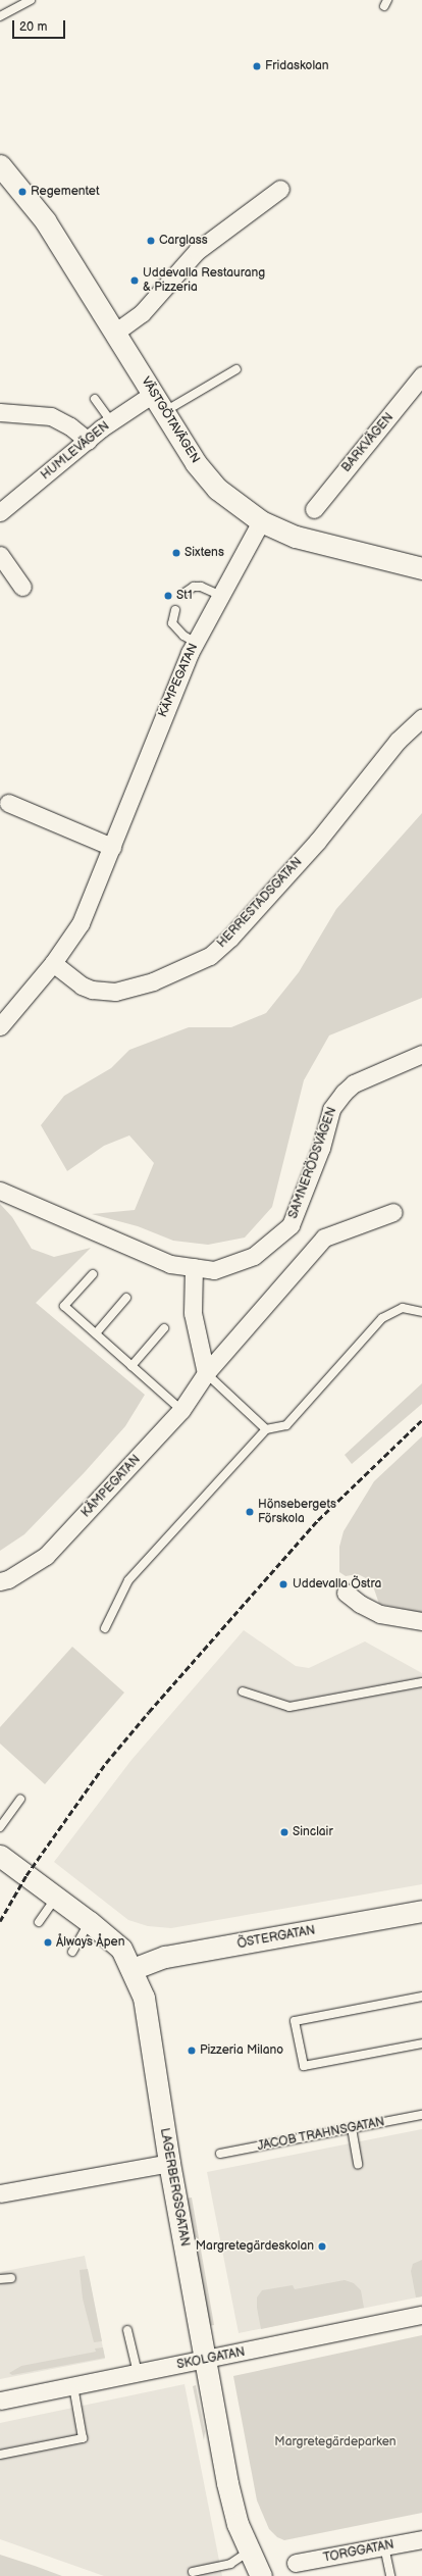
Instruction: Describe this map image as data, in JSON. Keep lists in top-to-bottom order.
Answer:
{
  "streets": {
    "street": [
      "VÄSTGÖTAVÄGEN",
      "BARKVÄGEN",
      "HUMLEVÄGEN",
      "KÄMPEGATAN",
      "HERRESTADSGATAN",
      "SAMNERÖDSVÄGEN",
      "ÖSTERGATAN",
      "LAGERBERGSGATAN",
      "SKOLGATAN",
      "TORGGATAN"
    ],
    "lane": ["JACOB TRAHNSGATAN"]
  },
  "crossings": [
    ["VÄSTGÖTAVÄGEN", "HUMLEVÄGEN"],
    ["VÄSTGÖTAVÄGEN", "KÄMPEGATAN"],
    ["KÄMPEGATAN", "HERRESTADSGATAN"],
    ["ÖSTERGATAN", "LAGERBERGSGATAN"],
    ["LAGERBERGSGATAN", "SKOLGATAN"]
  ],
  "parks": ["Margretegärdeparken"],
  "places": [
    "Fridaskolan",
    "Regementet",
    "Carglass",
    "Uddevalla Restaurang & Pizzeria",
    "Sixtens",
    "St1",
    "Hönsebergets Förskola",
    "Uddevalla Östra",
    "Sinclair",
    "Ålways Åpen",
    "Pizzeria Milano",
    "Margretegärdeskolan"
  ],
  "scale_bar": "20 m"
}
